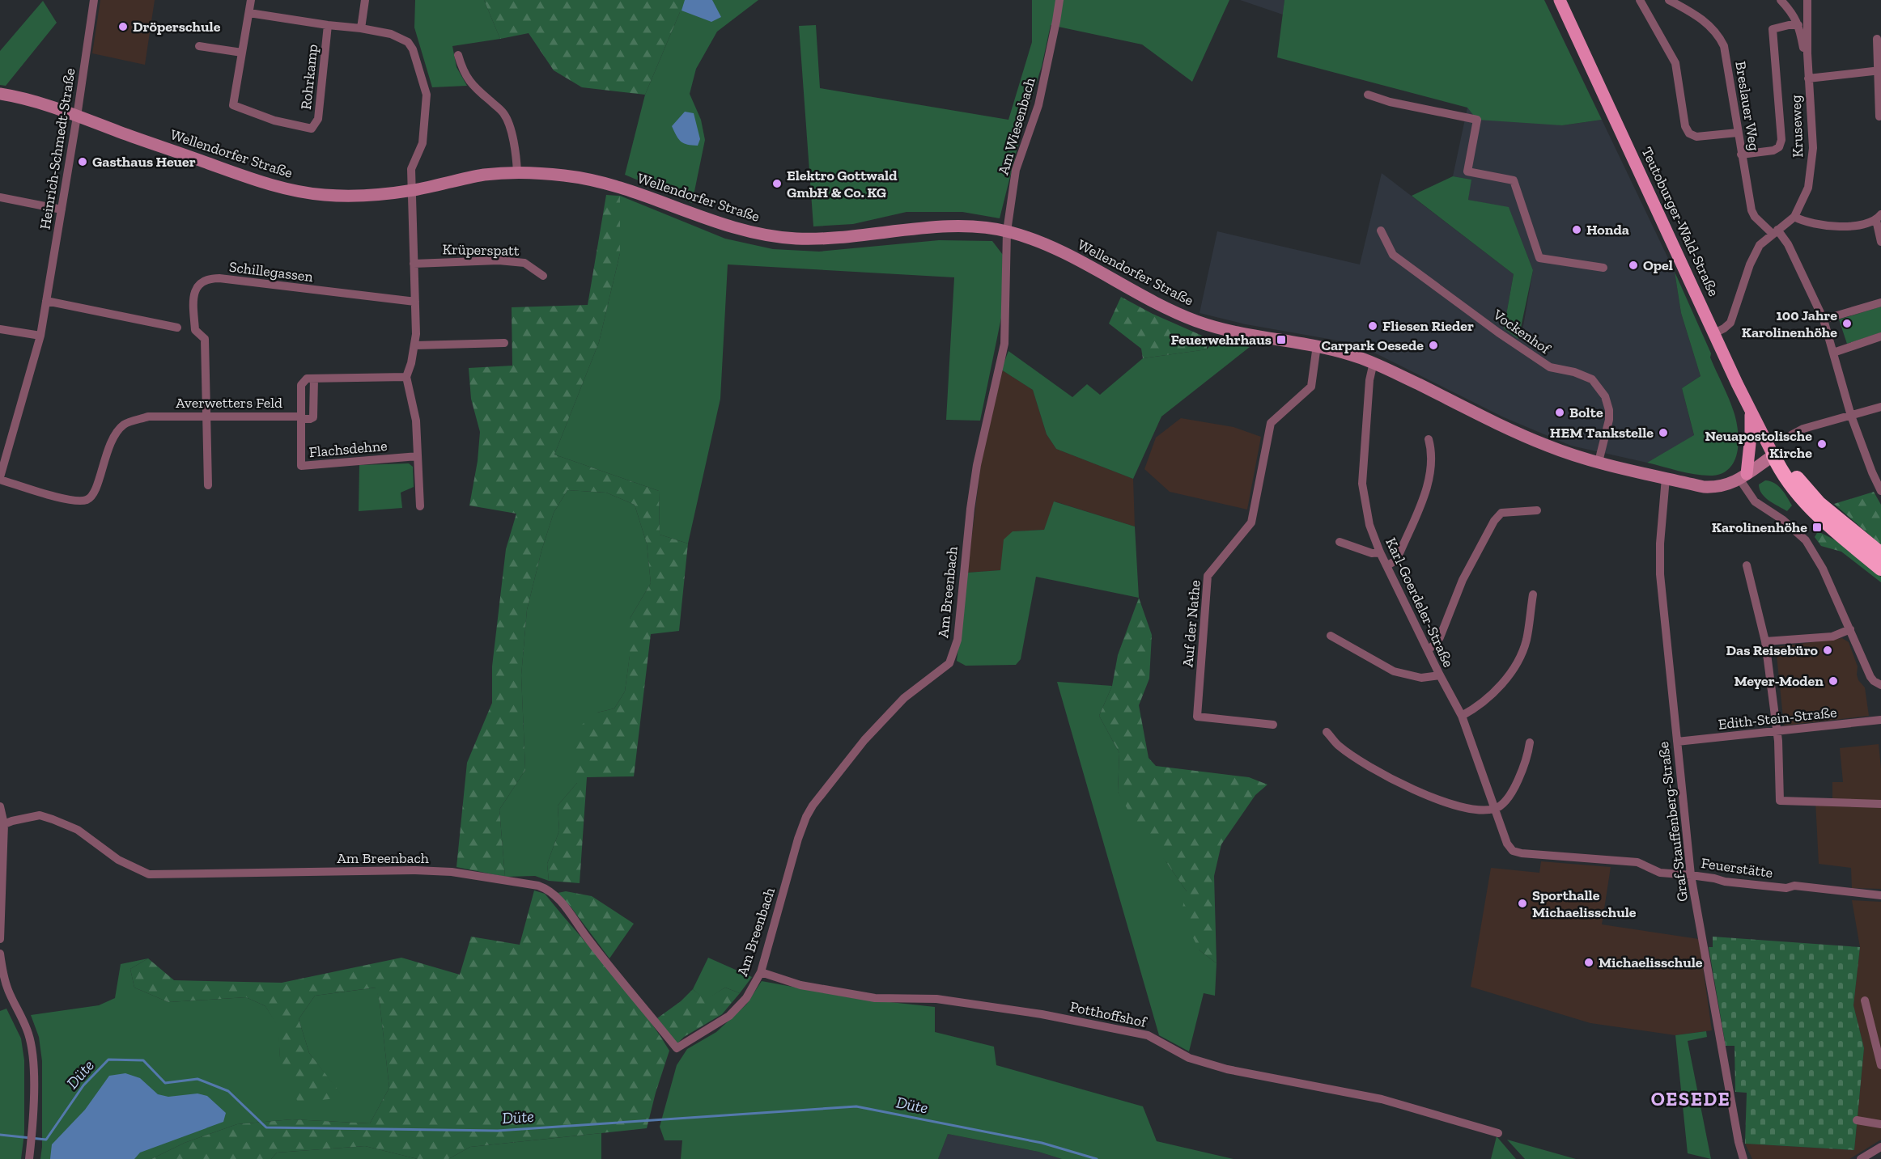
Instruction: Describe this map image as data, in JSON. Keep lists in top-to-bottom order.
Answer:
{
  "streets": {
    "main road": ["Teutoburger-Wald-Straße"],
    "street": [
      "Rohrkamp",
      "Breslauer Weg",
      "Am Wiesenbach",
      "Kruseweg",
      "Heinrich-Schmedt-Straße",
      "Wellendorfer Straße",
      "Krüperspatt",
      "Schillegassen",
      "Vockenhof",
      "Averwetters Feld",
      "Flachsdehne",
      "Am Breenbach",
      "Karl-Goerdeler-Straße",
      "Auf der Nathe",
      "Edith-Stein-Straße",
      "Graf-Stauffenberg-Straße",
      "Feuerstätte",
      "Potthoffshof"
    ]
  },
  "crossings": [
    ["Breslauer Weg", "Kruseweg"],
    ["Am Wiesenbach", "Wellendorfer Straße"],
    ["Am Wiesenbach", "Am Breenbach"],
    ["Kruseweg", "Teutoburger-Wald-Straße"],
    ["Heinrich-Schmedt-Straße", "Wellendorfer Straße"],
    ["Heinrich-Schmedt-Straße", "Averwetters Feld"],
    ["Wellendorfer Straße", "Teutoburger-Wald-Straße"],
    ["Wellendorfer Straße", "Vockenhof"],
    ["Wellendorfer Straße", "Am Breenbach"],
    ["Wellendorfer Straße", "Karl-Goerdeler-Straße"],
    ["Wellendorfer Straße", "Auf der Nathe"],
    ["Wellendorfer Straße", "Graf-Stauffenberg-Straße"],
    ["Schillegassen", "Averwetters Feld"],
    ["Averwetters Feld", "Flachsdehne"],
    ["Am Breenbach", "Potthoffshof"],
    ["Karl-Goerdeler-Straße", "Feuerstätte"],
    ["Edith-Stein-Straße", "Graf-Stauffenberg-Straße"],
    ["Graf-Stauffenberg-Straße", "Feuerstätte"]
  ],
  "districts": ["OESEDE"],
  "water": ["Düte"],
  "places": {
    "other": [
      "Dröperschule",
      "Gasthaus Heuer",
      "Elektro Gottwald GmbH & Co. KG",
      "Honda",
      "Opel",
      "100 Jahre Karolinenhöhe",
      "Fliesen Rieder",
      "Carpark Oesede",
      "Bolte",
      "HEM Tankstelle",
      "Neuapostolische Kirche",
      "Das Reisebüro",
      "Meyer-Moden",
      "Sporthalle Michaelisschule",
      "Michaelisschule"
    ],
    "transit": ["Feuerwehrhaus", "Karolinenhöhe"]
  }
}
